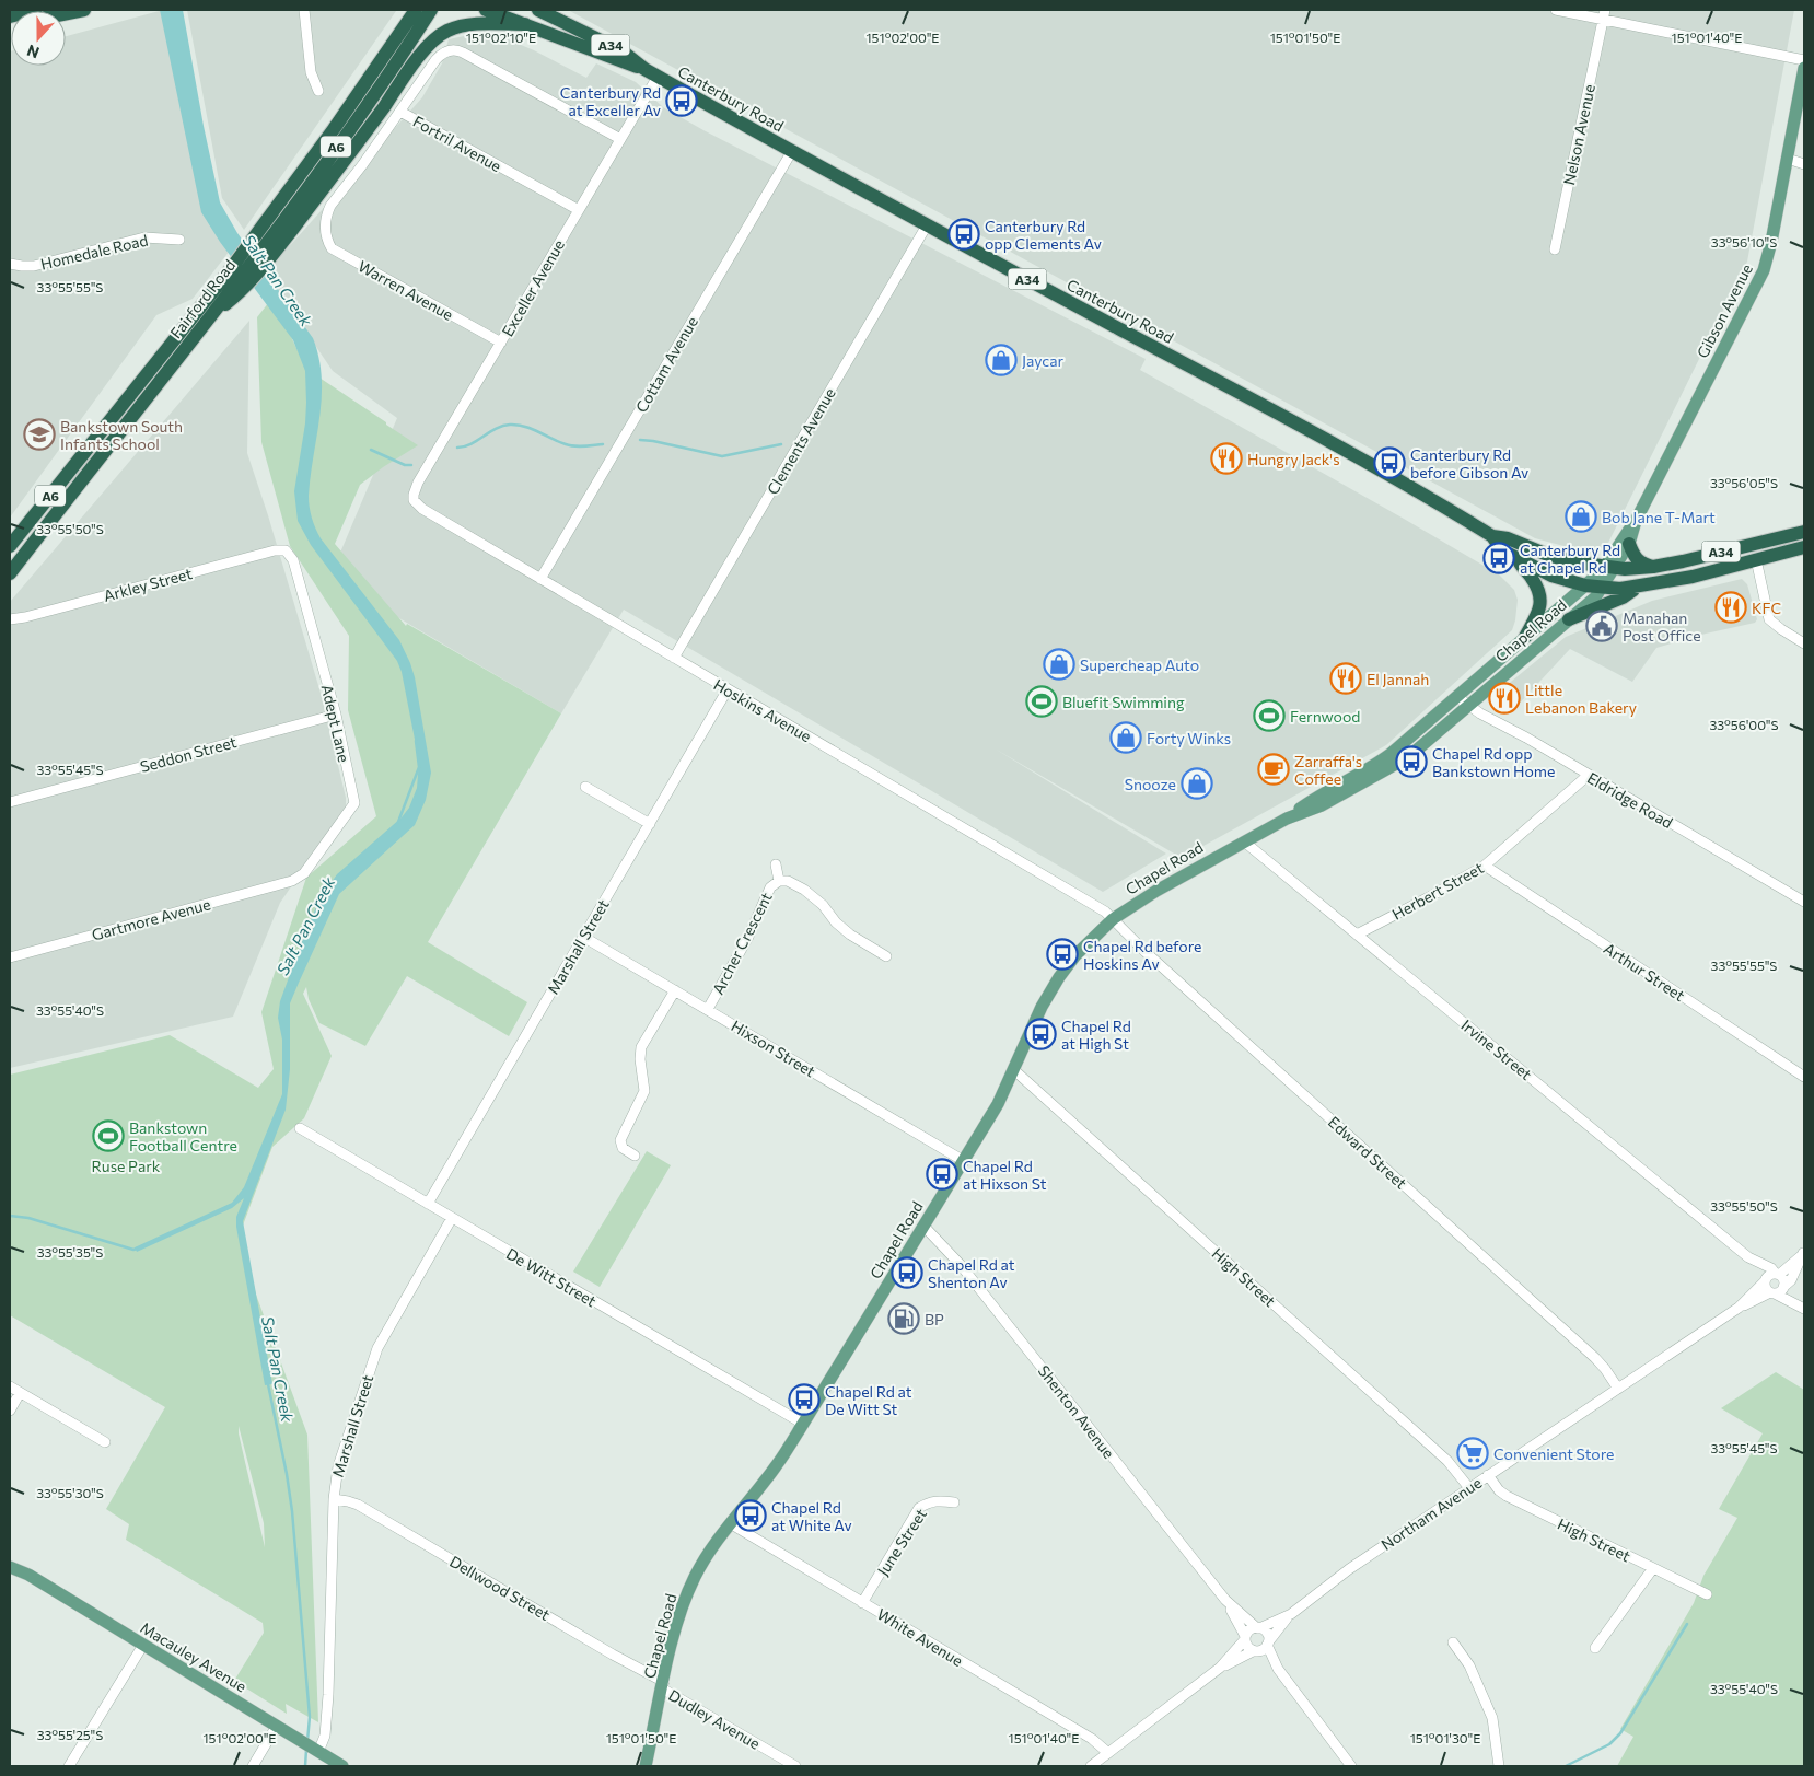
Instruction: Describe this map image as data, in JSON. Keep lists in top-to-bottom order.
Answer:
{
  "streets": {
    "highway": [
      "A34",
      "Canterbury Road",
      "A6",
      "Fairford Road"
    ],
    "main road": ["Gibson Avenue", "Chapel Road", "Macauley Avenue"],
    "street": [
      "Nelson Avenue",
      "Fortril Avenue",
      "Homedale Road",
      "Exceller Avenue",
      "Warren Avenue",
      "Cottam Avenue",
      "Clements Avenue",
      "Arkley Street",
      "Hoskins Avenue",
      "Adept Lane",
      "Seddon Street",
      "Eldridge Road",
      "Herbert Street",
      "Gartmore Avenue",
      "Archer Crescent",
      "Marshall Street",
      "Arthur Street",
      "Hixson Street",
      "Irvine Street",
      "Edward Street",
      "De Witt Street",
      "High Street",
      "Shenton Avenue",
      "Northam Avenue",
      "June Street",
      "Dellwood Street",
      "White Avenue",
      "Dudley Avenue"
    ]
  },
  "crossings": [
    ["Canterbury Road", "Exceller Avenue"],
    ["Canterbury Road", "Gibson Avenue"],
    ["Canterbury Road", "Cottam Avenue"],
    ["Canterbury Road", "Clements Avenue"],
    ["Canterbury Road", "Chapel Road"],
    ["Fortril Avenue", "Exceller Avenue"],
    ["Fortril Avenue", "Warren Avenue"],
    ["Exceller Avenue", "Warren Avenue"],
    ["Exceller Avenue", "Hoskins Avenue"],
    ["Gibson Avenue", "Chapel Road"],
    ["Cottam Avenue", "Hoskins Avenue"],
    ["Clements Avenue", "Hoskins Avenue"],
    ["Arkley Street", "Adept Lane"],
    ["Chapel Road", "Hoskins Avenue"],
    ["Chapel Road", "Eldridge Road"],
    ["Chapel Road", "Hixson Street"],
    ["Chapel Road", "Irvine Street"],
    ["Chapel Road", "Edward Street"],
    ["Chapel Road", "De Witt Street"],
    ["Chapel Road", "High Street"],
    ["Chapel Road", "Shenton Avenue"],
    ["Chapel Road", "Dellwood Street"],
    ["Chapel Road", "White Avenue"],
    ["Chapel Road", "Dudley Avenue"],
    ["Hoskins Avenue", "Marshall Street"],
    ["Hoskins Avenue", "Edward Street"],
    ["Adept Lane", "Seddon Street"],
    ["Adept Lane", "Gartmore Avenue"],
    ["Eldridge Road", "Herbert Street"],
    ["Herbert Street", "Arthur Street"],
    ["Herbert Street", "Irvine Street"],
    ["Archer Crescent", "Hixson Street"],
    ["Marshall Street", "Hixson Street"],
    ["Marshall Street", "De Witt Street"],
    ["Marshall Street", "Dellwood Street"],
    ["Marshall Street", "Macauley Avenue"],
    ["Irvine Street", "Northam Avenue"],
    ["Edward Street", "Northam Avenue"],
    ["High Street", "Northam Avenue"],
    ["Shenton Avenue", "Northam Avenue"],
    ["June Street", "White Avenue"],
    ["Dellwood Street", "Dudley Avenue"]
  ],
  "water": ["Salt Pan Creek"],
  "parks": ["Ruse Park"],
  "places": {
    "bus stop": [
      "Canterbury Rd at Exceller Av",
      "Canterbury Rd opp Clements Av",
      "Canterbury Rd before Gibson Av",
      "Canterbury Rd at Chapel Rd",
      "Chapel Rd opp Bankstown Home",
      "Chapel Rd before Hoskins Av",
      "Chapel Rd at High St",
      "Chapel Rd at Hixson St",
      "Chapel Rd at Shenton Av",
      "Chapel Rd at De Witt St",
      "Chapel Rd at White Av"
    ],
    "shop": [
      "Jaycar",
      "Bob Jane T-Mart",
      "Supercheap Auto",
      "Forty Winks",
      "Snooze"
    ],
    "school or university": ["Bankstown South Infants School"],
    "restaurant": [
      "Hungry Jack's",
      "KFC",
      "El Jannah",
      "Little Lebanon Bakery"
    ],
    "public building": ["Manahan Post Office"],
    "sports": ["Bluefit Swimming", "Fernwood", "Bankstown Football Centre"],
    "cafe": ["Zarraffa's Coffee"],
    "fuel station": ["BP"],
    "supermarket": ["Convenient Store"]
  },
  "north": "bottom",
  "coordinates": [
    "151°02'10\"E",
    "151°02'00\"E",
    "151°01'50\"E",
    "151°01'40\"E",
    "33°56'10\"S",
    "33°55'55\"S",
    "33°56'05\"S",
    "33°55'50\"S",
    "33°56'00\"S",
    "33°55'45\"S",
    "33°55'40\"S",
    "33°55'35\"S",
    "33°55'30\"S",
    "33°55'25\"S",
    "151°01'30\"E"
  ]
}
